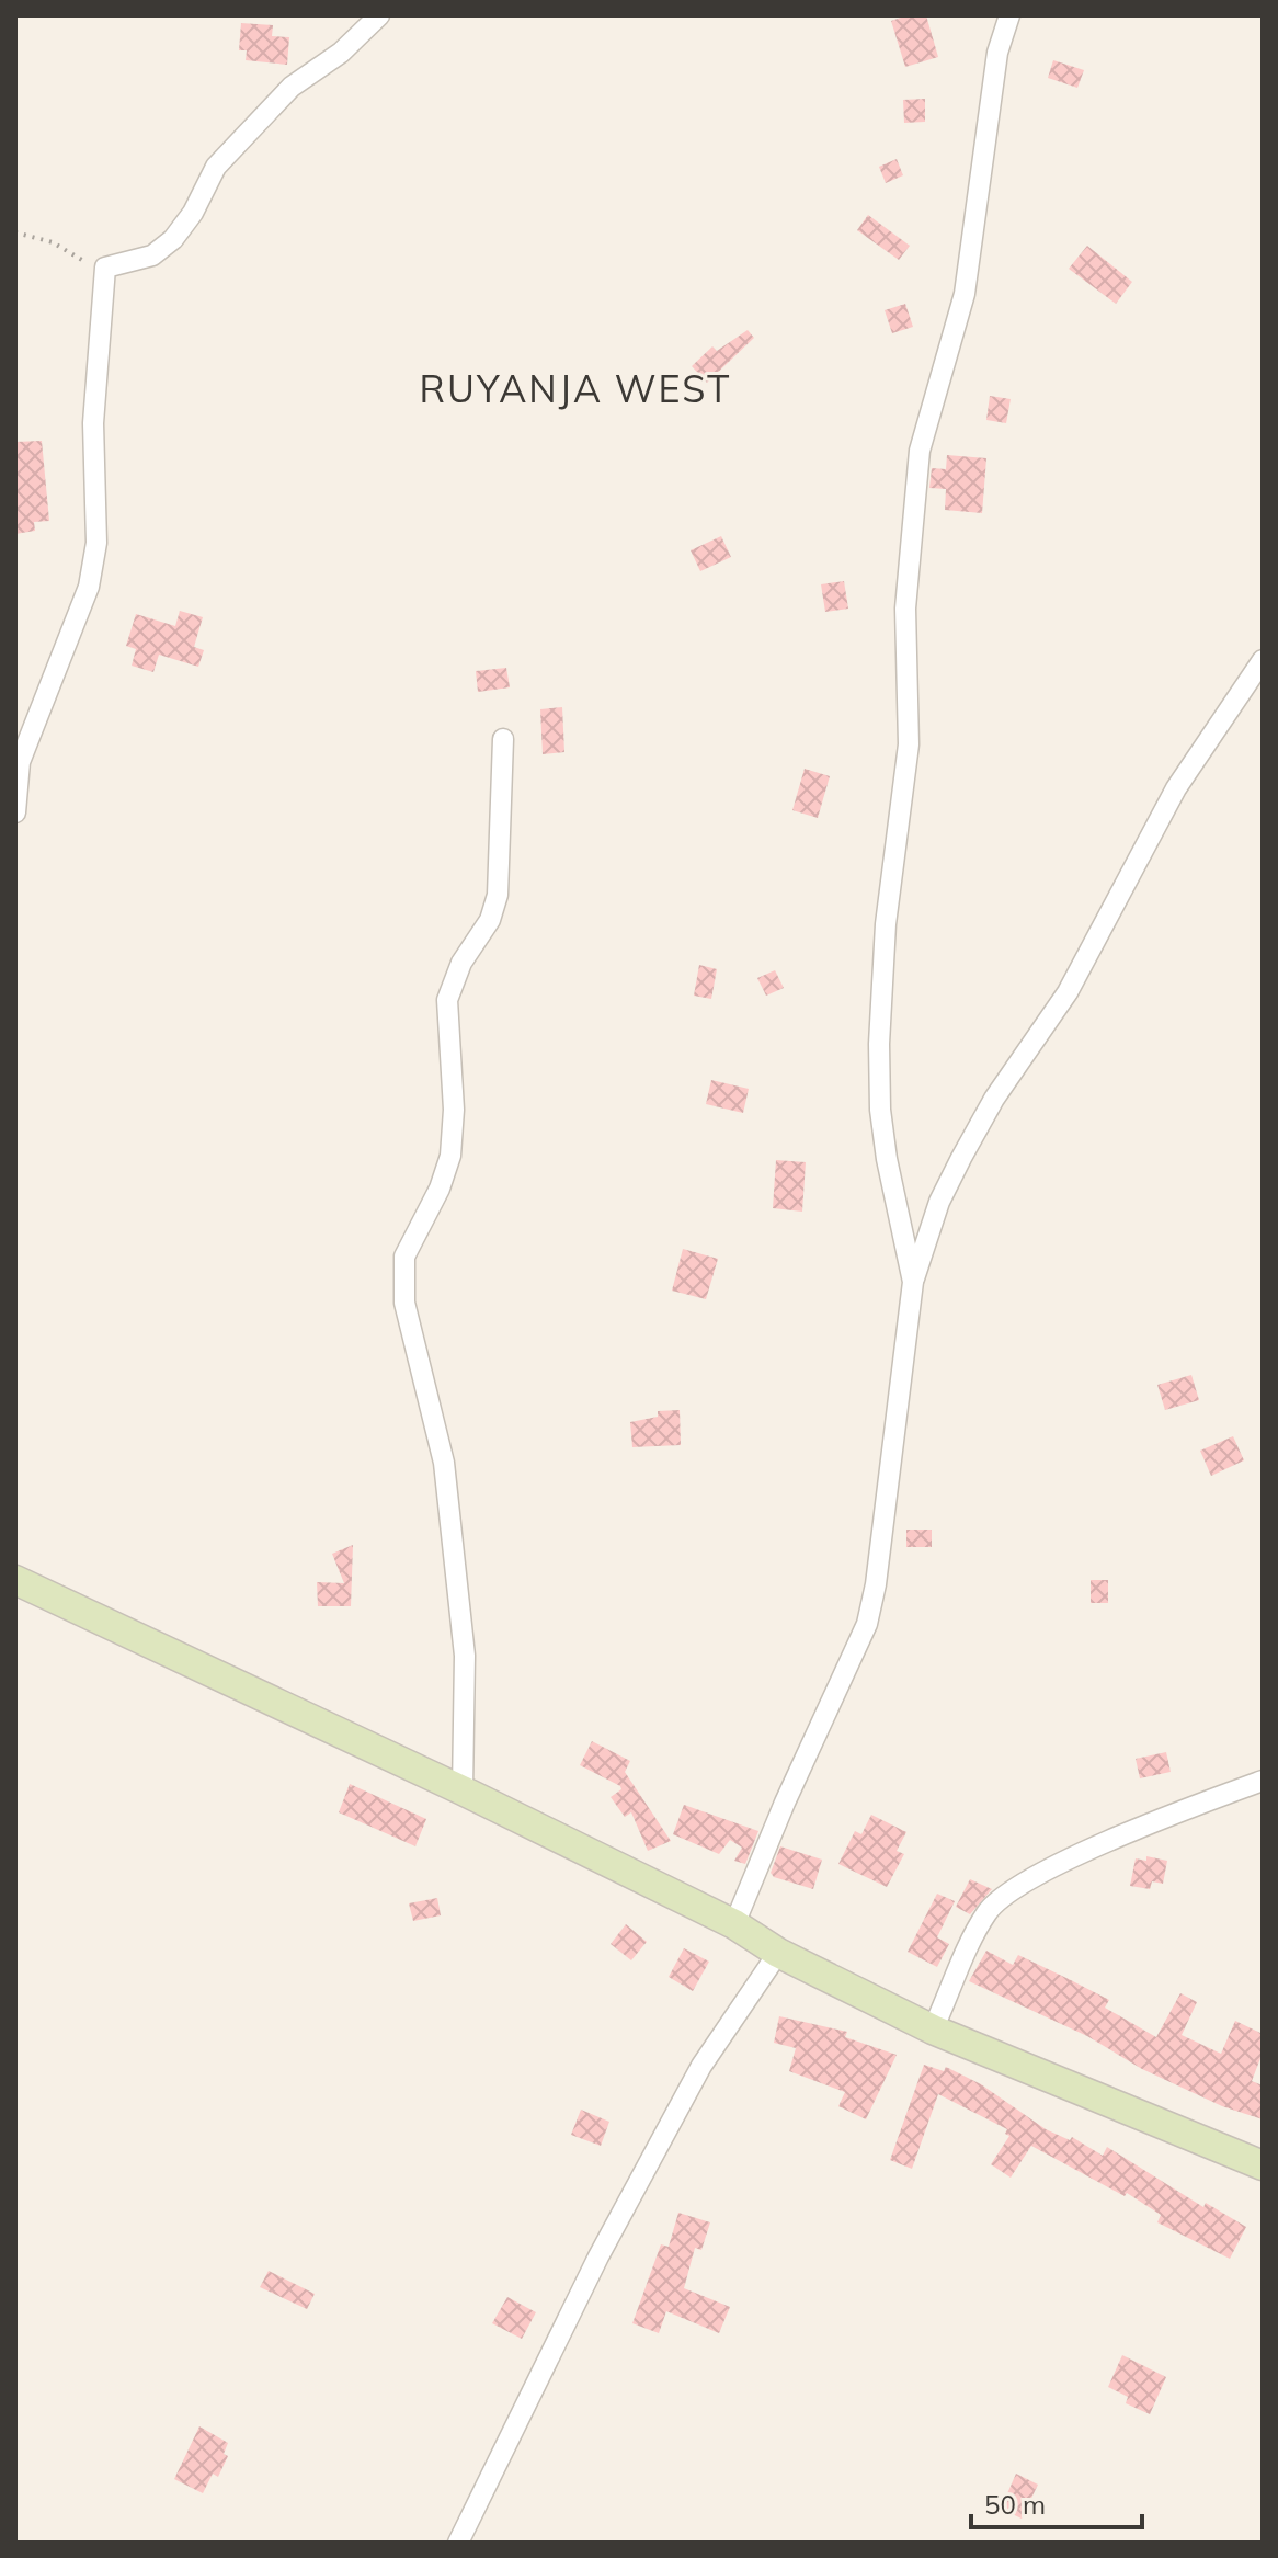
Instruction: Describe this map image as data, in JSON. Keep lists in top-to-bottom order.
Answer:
{
  "districts": ["RUYANJA WEST"],
  "scale_bar": "50 m"
}
